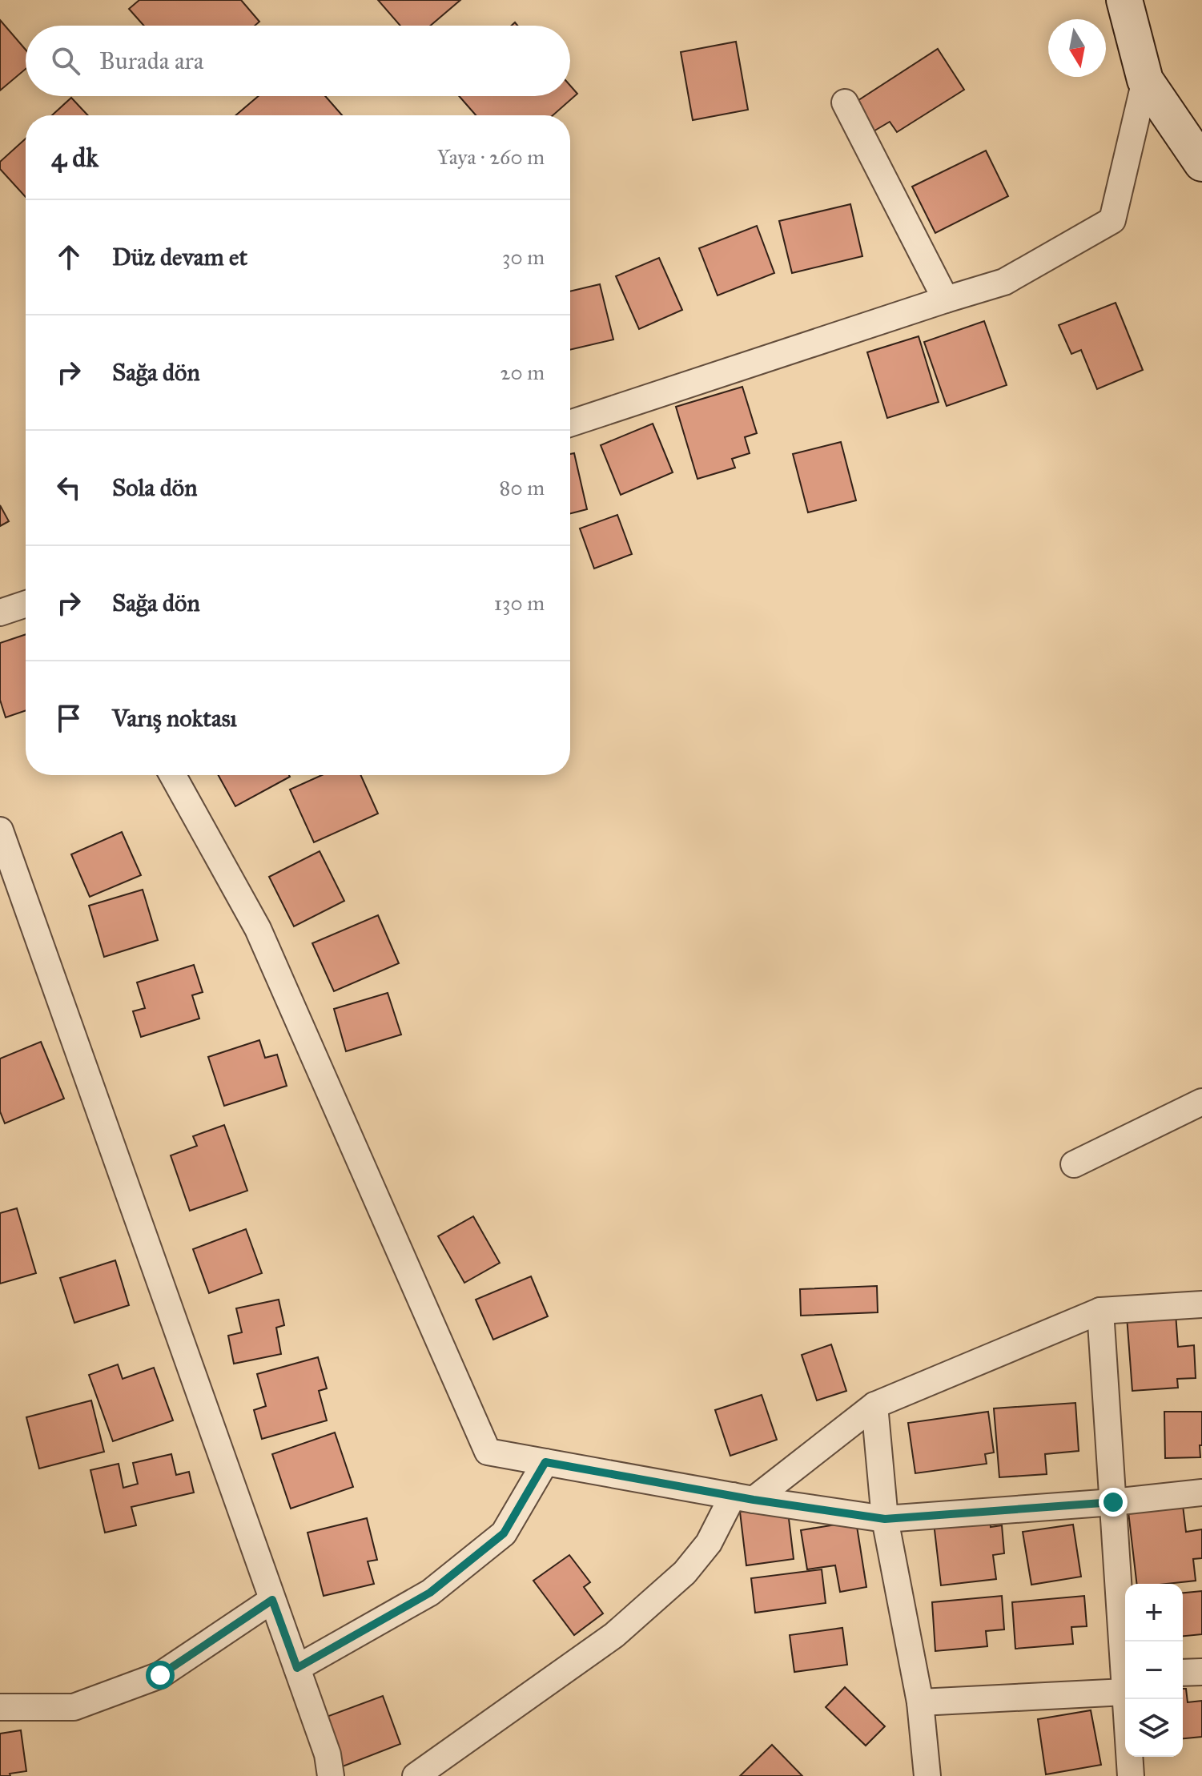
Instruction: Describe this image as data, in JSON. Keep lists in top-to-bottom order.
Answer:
{
  "north": "bottom",
  "page": {
    "search": "Burada ara",
    "heading": ["4 dk", "Yaya · 260 m"],
    "list": [
      ["Düz devam et", "30 m"],
      ["Sağa dön", "20 m"],
      ["Sola dön", "80 m"],
      ["Sağa dön", "130 m"],
      "Varış noktası"
    ],
    "map_buttons": ["+", "−"]
  }
}
